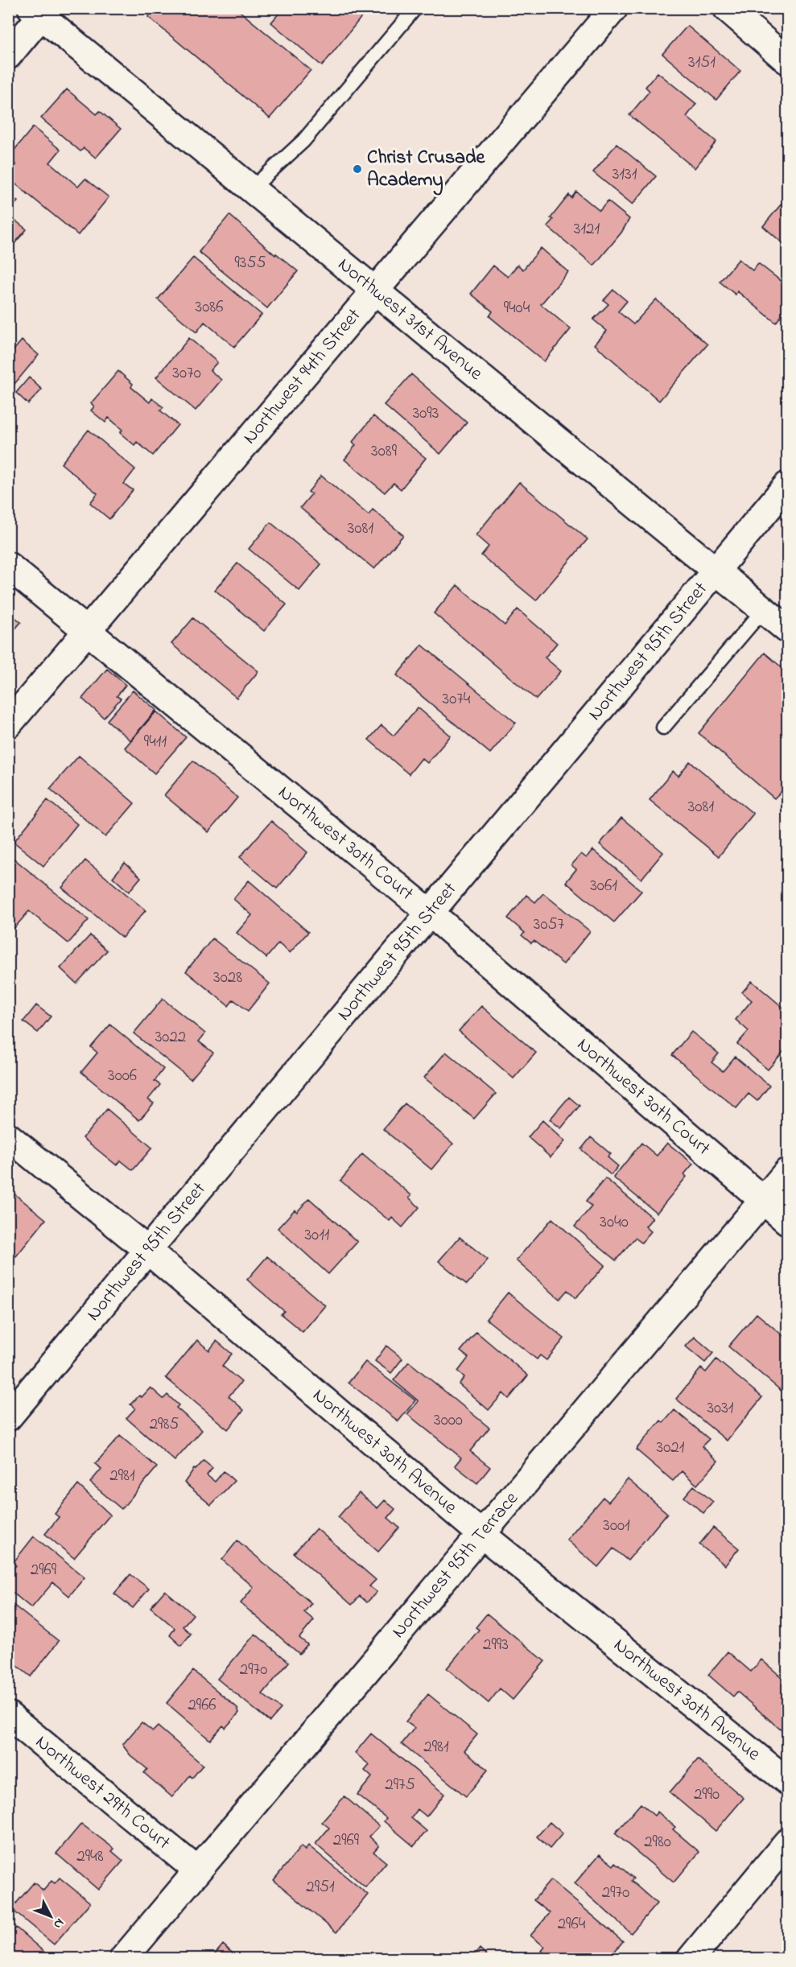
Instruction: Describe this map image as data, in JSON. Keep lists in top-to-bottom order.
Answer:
{
  "streets": {
    "street": [
      "Northwest 31st Avenue",
      "Northwest 94th Street",
      "Northwest 95th Street",
      "Northwest 30th Court",
      "Northwest 30th Avenue",
      "Northwest 95th Terrace",
      "Northwest 29th Court"
    ]
  },
  "crossings": [
    ["Northwest 31st Avenue", "Northwest 94th Street"],
    ["Northwest 31st Avenue", "Northwest 95th Street"],
    ["Northwest 94th Street", "Northwest 30th Court"],
    ["Northwest 95th Street", "Northwest 30th Court"],
    ["Northwest 95th Street", "Northwest 30th Avenue"],
    ["Northwest 30th Court", "Northwest 95th Terrace"],
    ["Northwest 30th Avenue", "Northwest 95th Terrace"],
    ["Northwest 95th Terrace", "Northwest 29th Court"]
  ],
  "places": ["Christ Crusade Academy"],
  "house_numbers": [
    "3151",
    "3131",
    "3121",
    "9355",
    "3086",
    "9404",
    "3070",
    "3093",
    "3089",
    "3081",
    "3074",
    "9411",
    "3081",
    "3061",
    "3057",
    "3028",
    "3022",
    "3006",
    "3040",
    "3011",
    "3031",
    "3000",
    "2985",
    "3021",
    "2981",
    "3001",
    "2969",
    "2993",
    "2970",
    "2966",
    "2981",
    "2975",
    "2990",
    "2969",
    "2980",
    "2948",
    "2951",
    "2970",
    "2964"
  ],
  "north": "bottom right"
}
